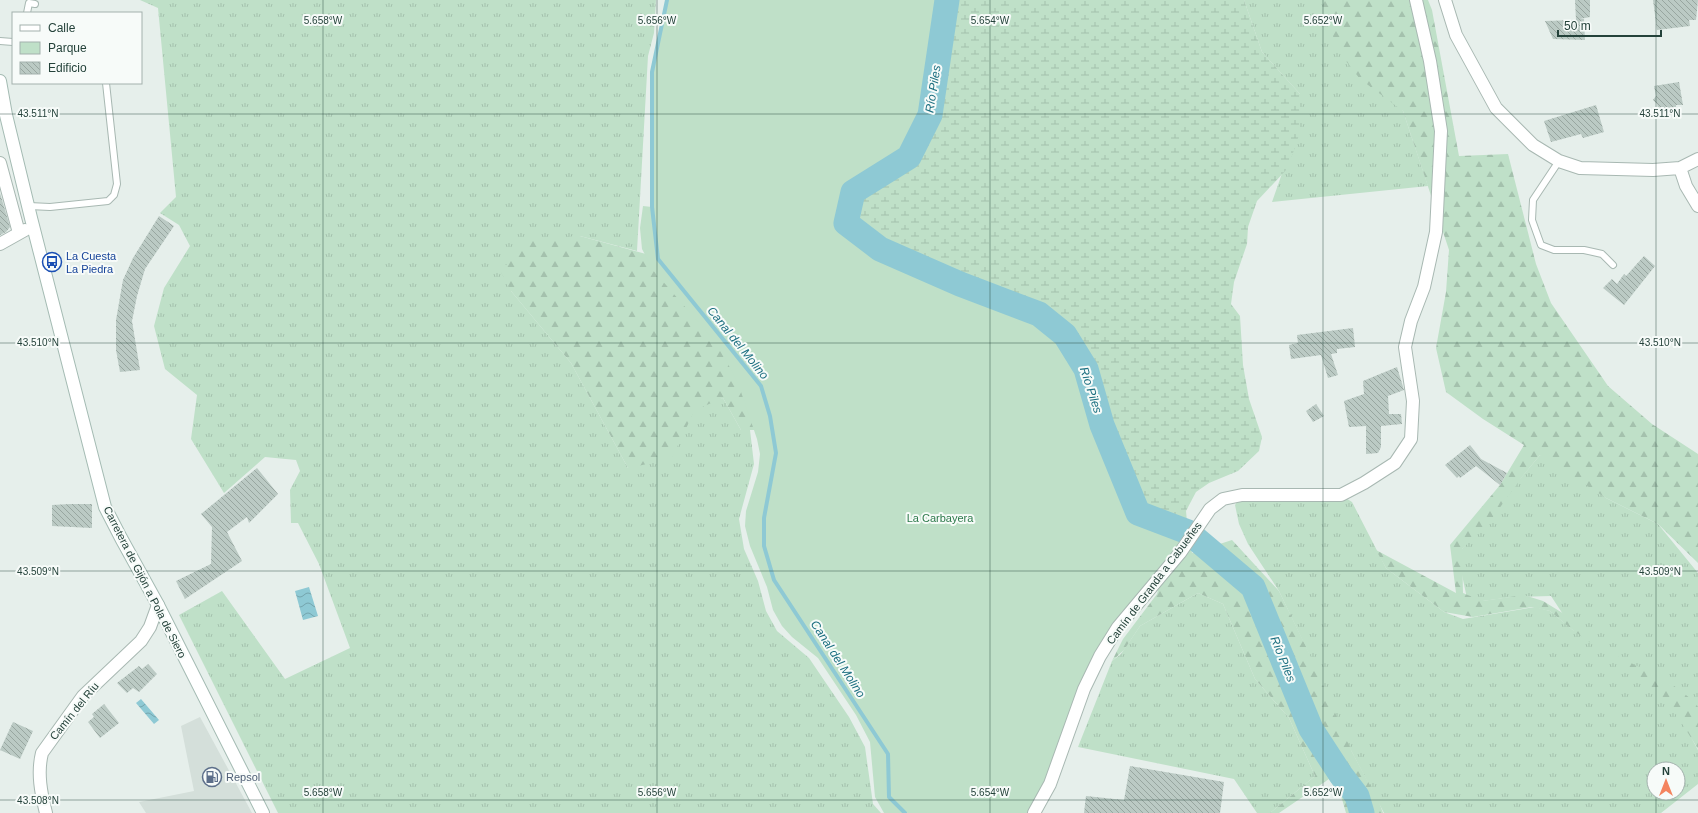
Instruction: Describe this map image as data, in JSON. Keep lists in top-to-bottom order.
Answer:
{
  "streets": {
    "street": ["Carretera de Gijón a Pola de Siero", "Camín de Granda a Cabueñes", "Camín del Ríu"]
  },
  "crossings": [
    ["Carretera de Gijón a Pola de Siero", "Camín del Ríu"]
  ],
  "water": ["Río Piles", "Canal del Molino"],
  "parks": ["La Carbayera"],
  "places": {
    "bus stop": ["La Cuesta La Piedra"],
    "fuel station": ["Repsol"]
  },
  "legend": ["Calle", "Parque", "Edificio"],
  "scale_bar": "50 m",
  "north": "top",
  "coordinates": [
    "5.658°W",
    "5.656°W",
    "5.654°W",
    "5.652°W",
    "43.511°N",
    "43.510°N",
    "43.509°N",
    "43.508°N"
  ]
}
